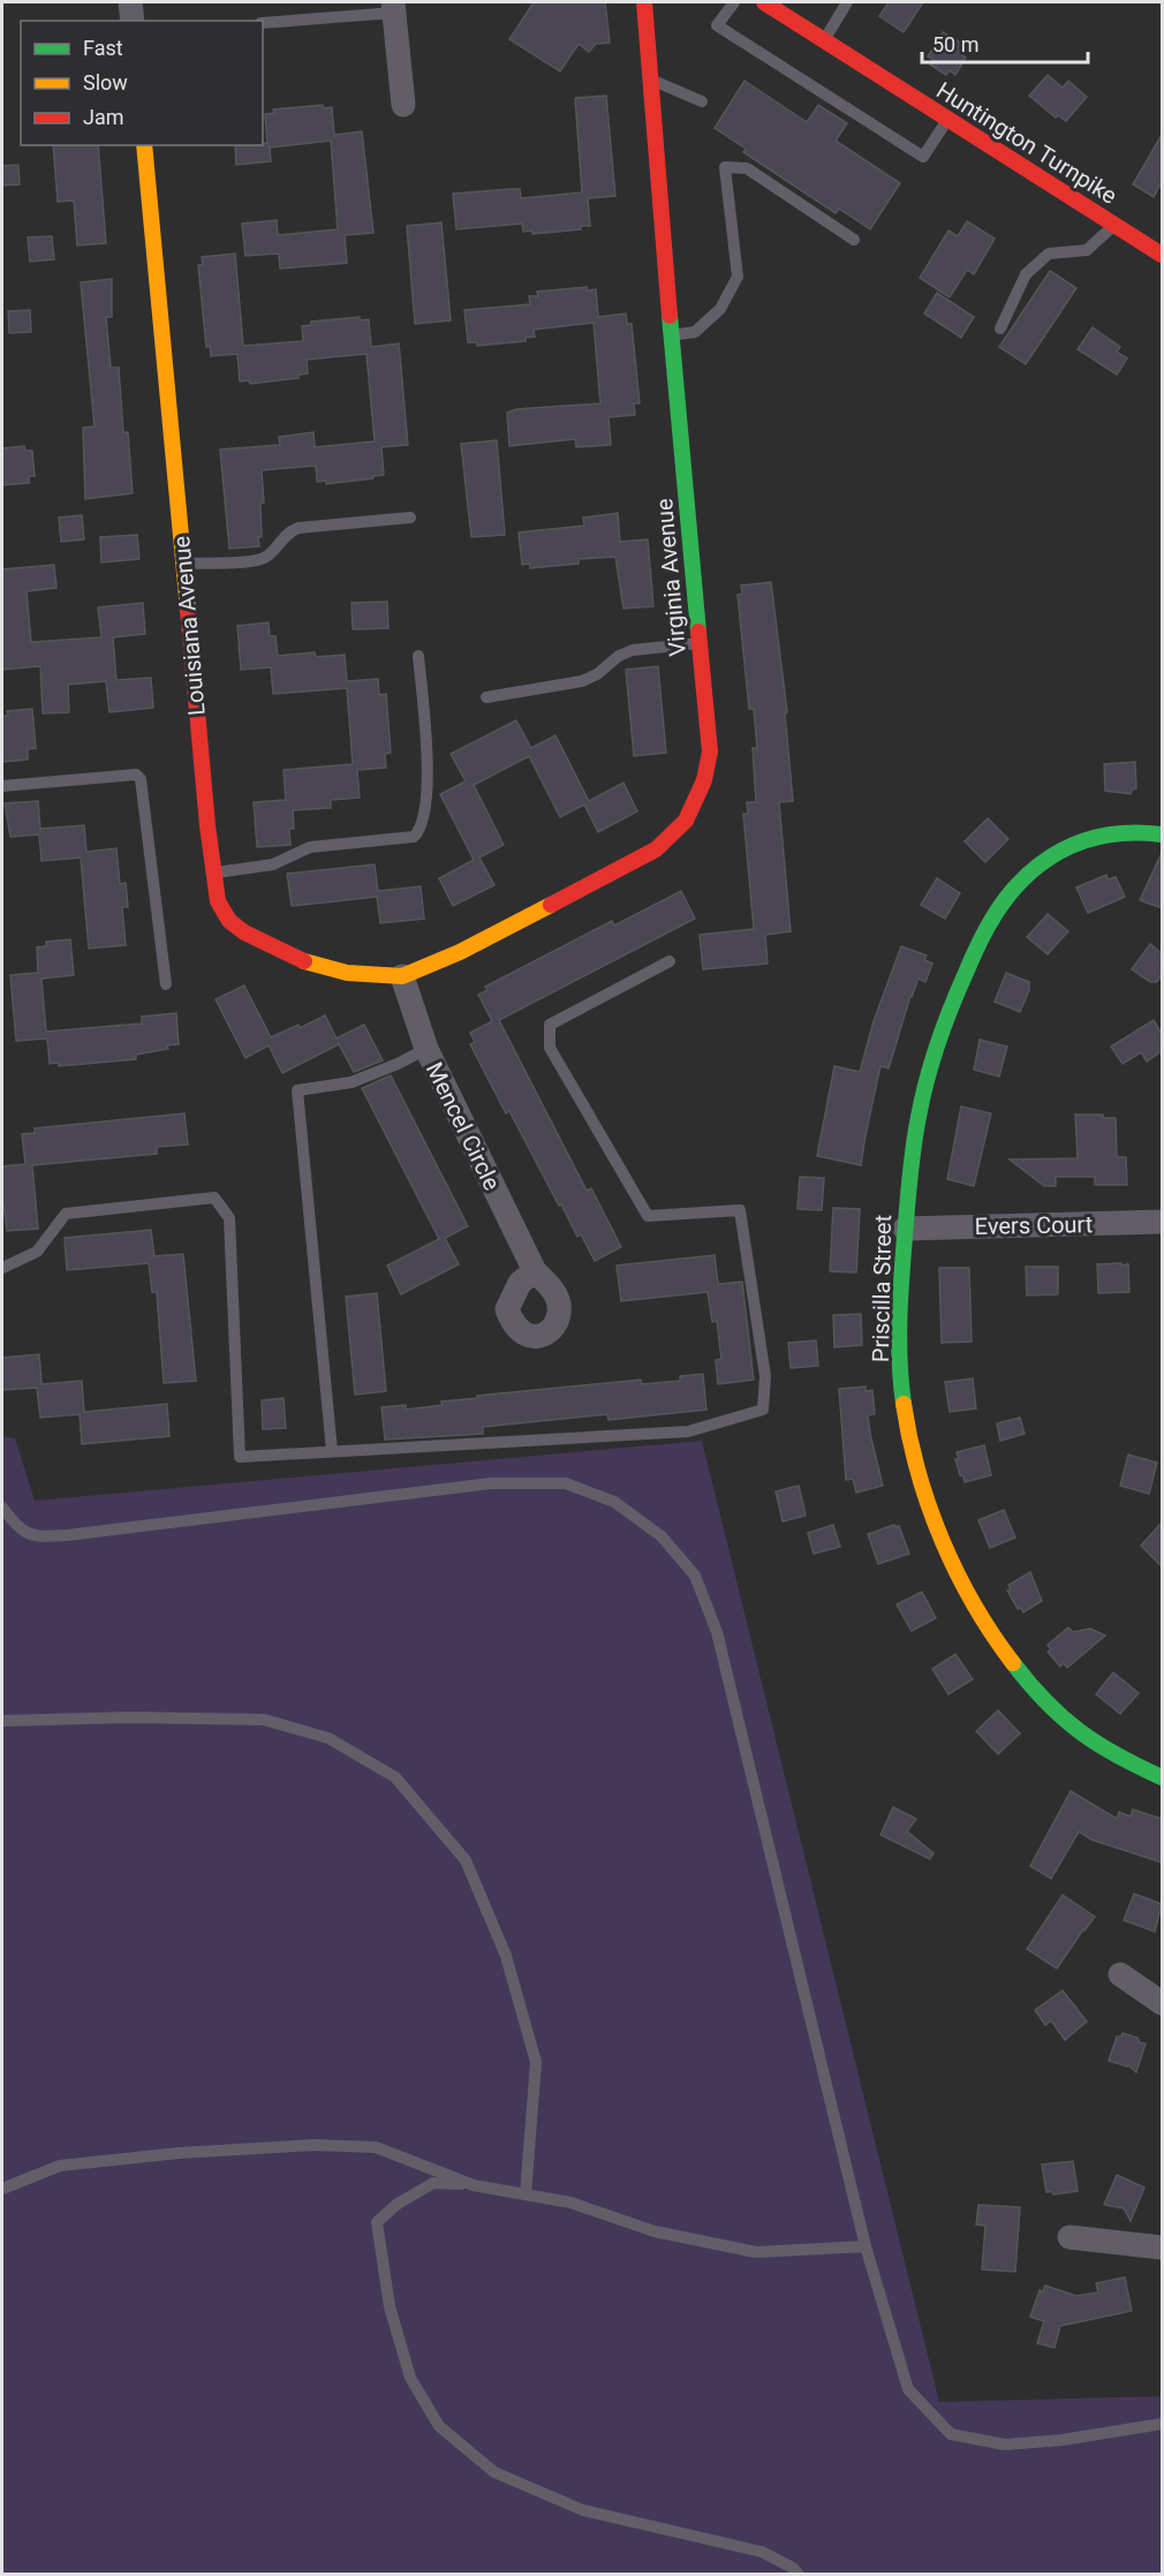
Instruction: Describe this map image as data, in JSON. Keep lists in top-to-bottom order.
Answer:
{
  "streets": {
    "street": [
      "Huntington Turnpike",
      "Virginia Avenue",
      "Louisiana Avenue",
      "Mencel Circle",
      "Evers Court",
      "Priscilla Street"
    ]
  },
  "crossings": [
    ["Virginia Avenue", "Louisiana Avenue"],
    ["Virginia Avenue", "Mencel Circle"],
    ["Louisiana Avenue", "Mencel Circle"],
    ["Evers Court", "Priscilla Street"]
  ],
  "legend": ["Fast", "Slow", "Jam"],
  "scale_bar": "50 m"
}
